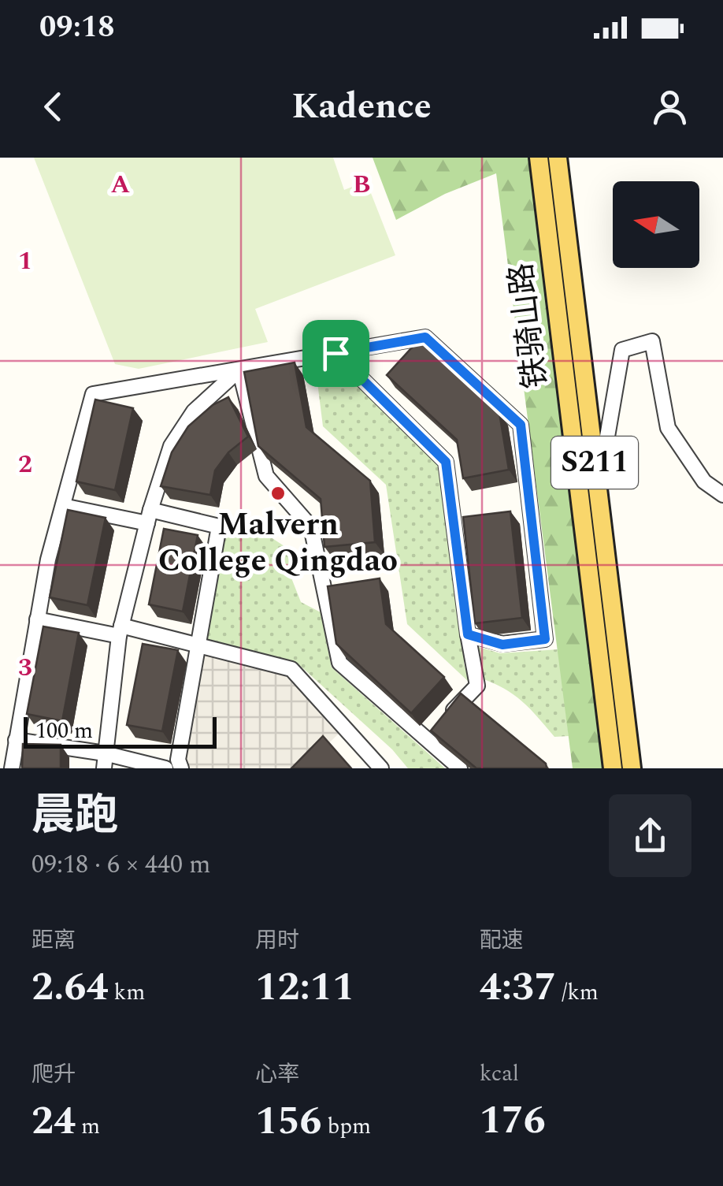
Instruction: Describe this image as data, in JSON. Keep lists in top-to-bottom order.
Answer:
{
  "streets": {
    "main road": ["铁骑山路", "S211"]
  },
  "places": ["Malvern College Qingdao"],
  "scale_bar": "100 m",
  "north": "left",
  "page": {
    "status": "09:18",
    "header": "Kadence",
    "scale": "100 m",
    "heading": ["晨跑", "09:18 · 6 × 440 m"],
    "stats": [
      ["距离", "2.64 km"],
      ["用时", "12:11"],
      ["配速", "4:37 /km"],
      ["爬升", "24 m"],
      ["心率", "156 bpm"],
      ["kcal", "176"]
    ]
  },
  "grid": {
    "columns": ["A", "B"],
    "rows": ["1", "2", "3"]
  }
}
